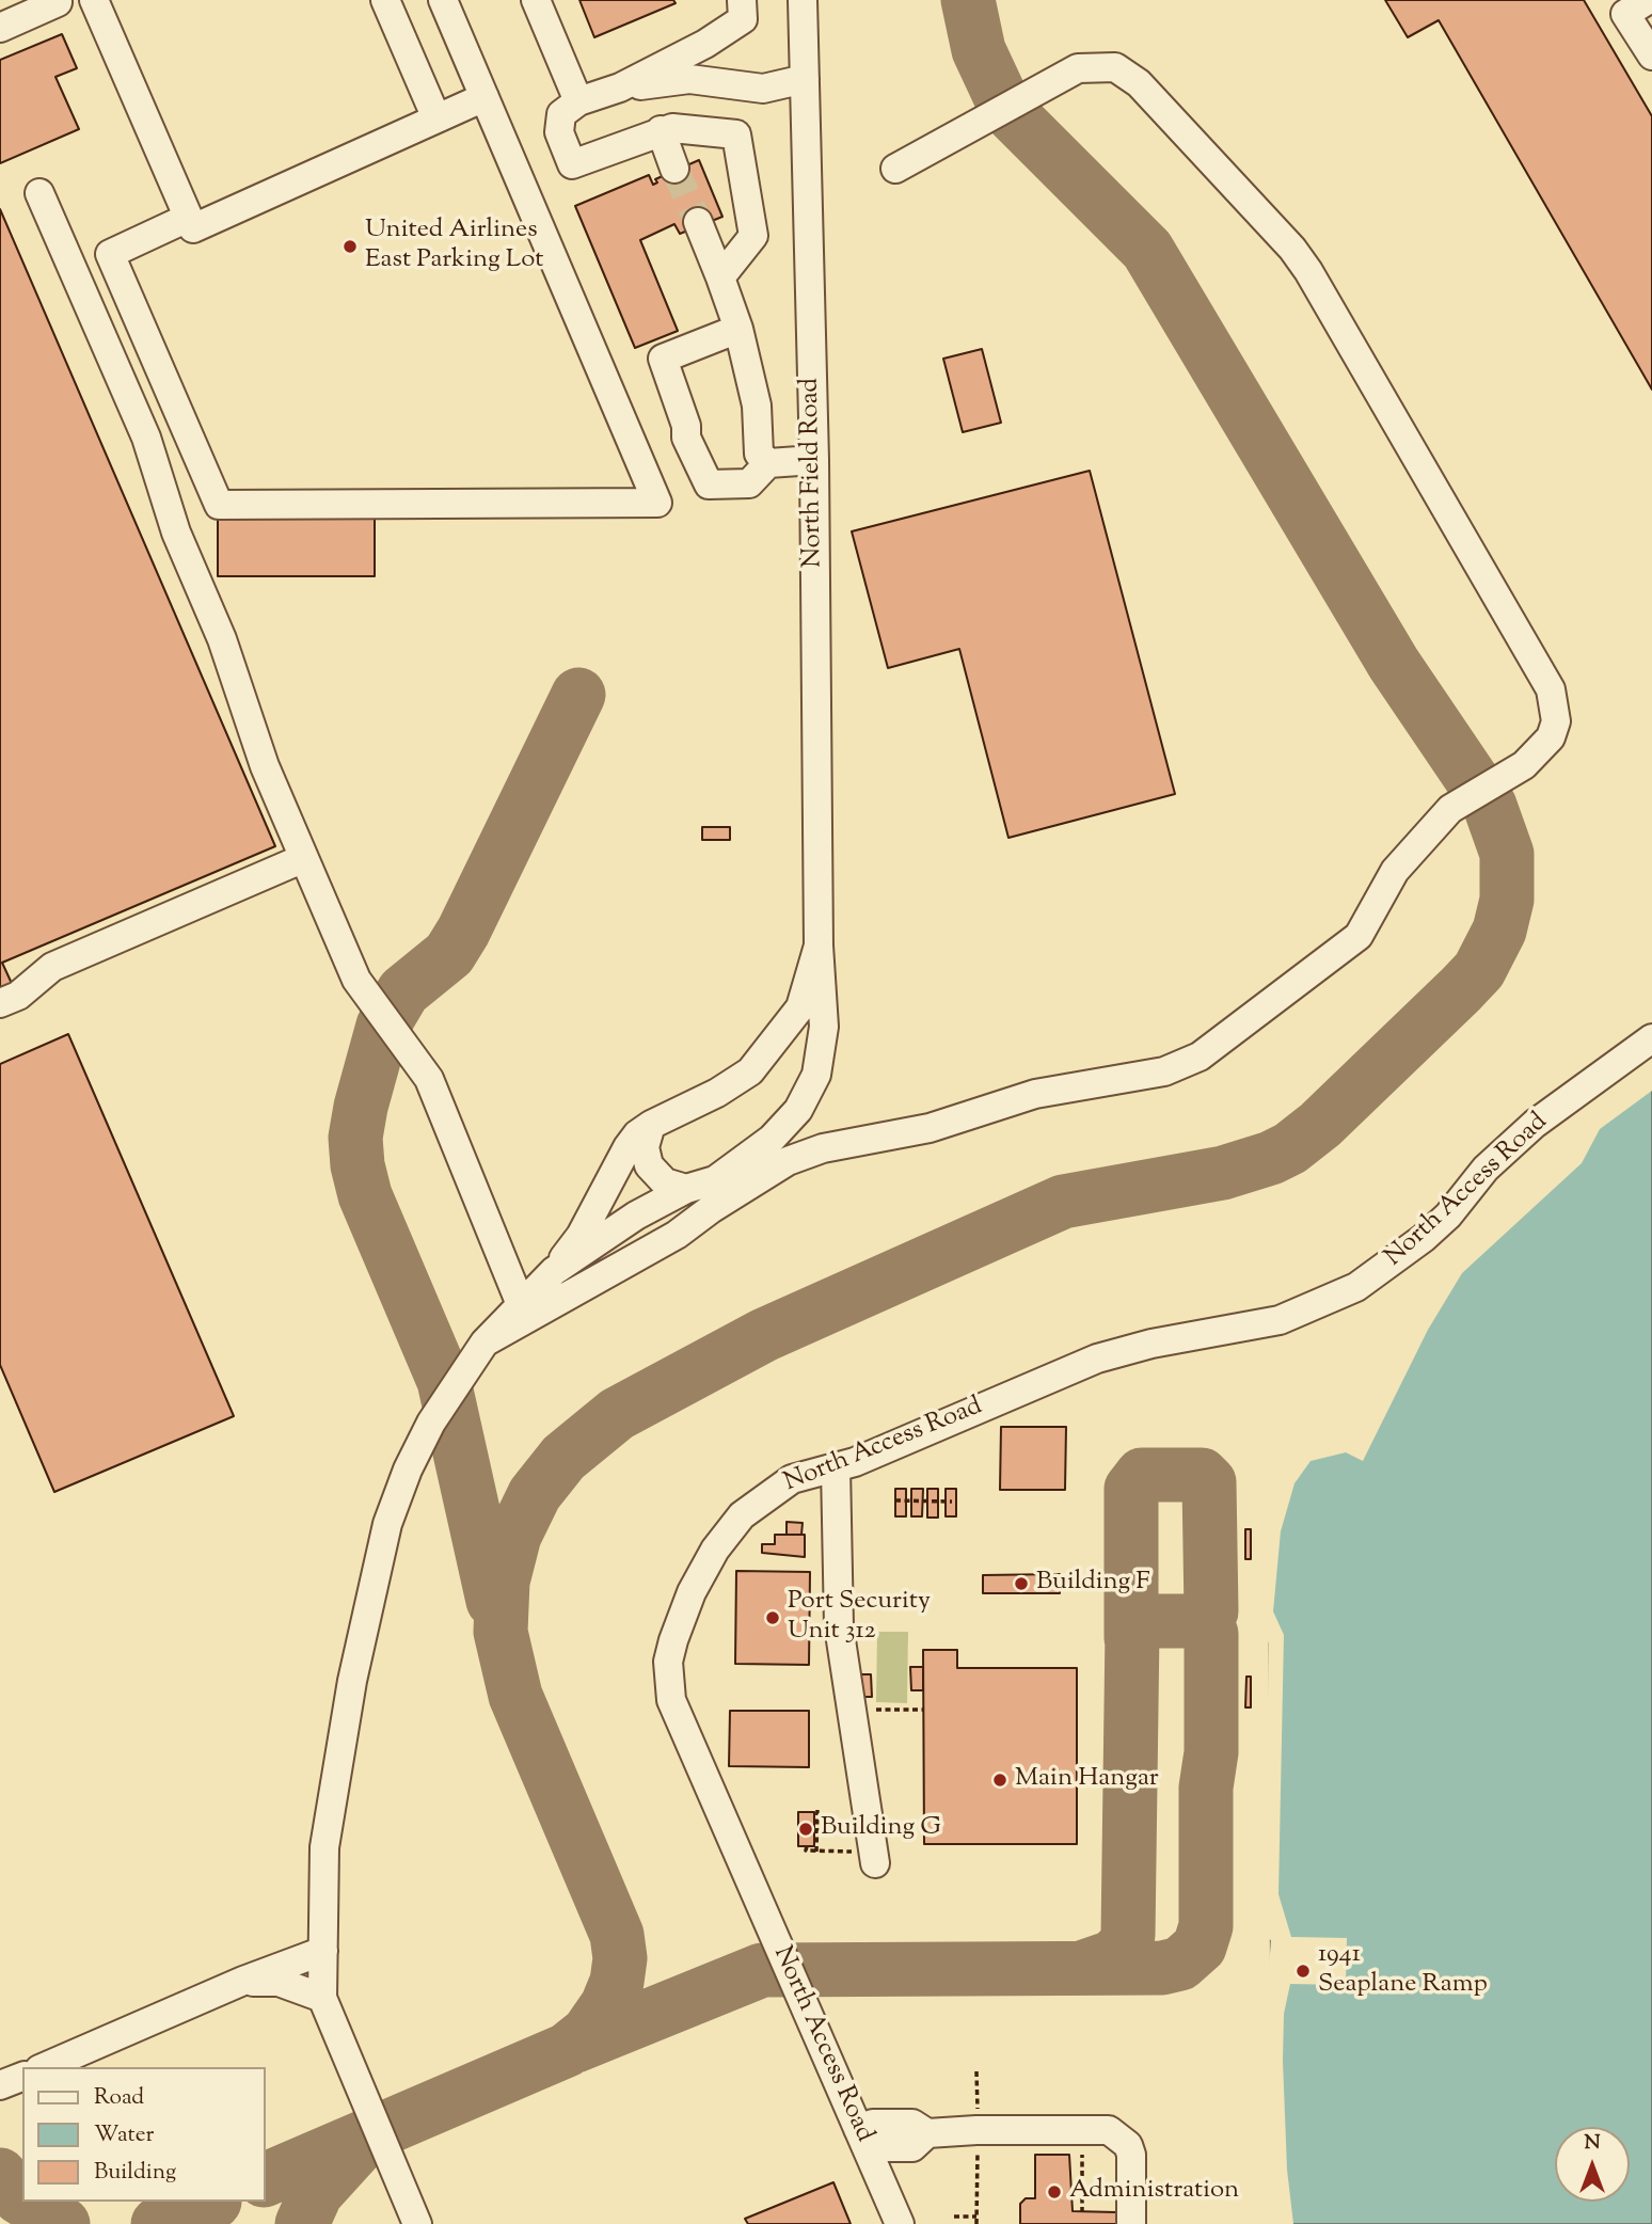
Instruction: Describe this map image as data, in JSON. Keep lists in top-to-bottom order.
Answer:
{
  "streets": {
    "street": ["North Field Road", "North Access Road"]
  },
  "places": [
    "United Airlines East Parking Lot",
    "Building F",
    "Port Security Unit 312",
    "Main Hangar",
    "Building G",
    "1941 Seaplane Ramp",
    "Administration"
  ],
  "legend": ["Road", "Water", "Building"],
  "north": "top"
}
